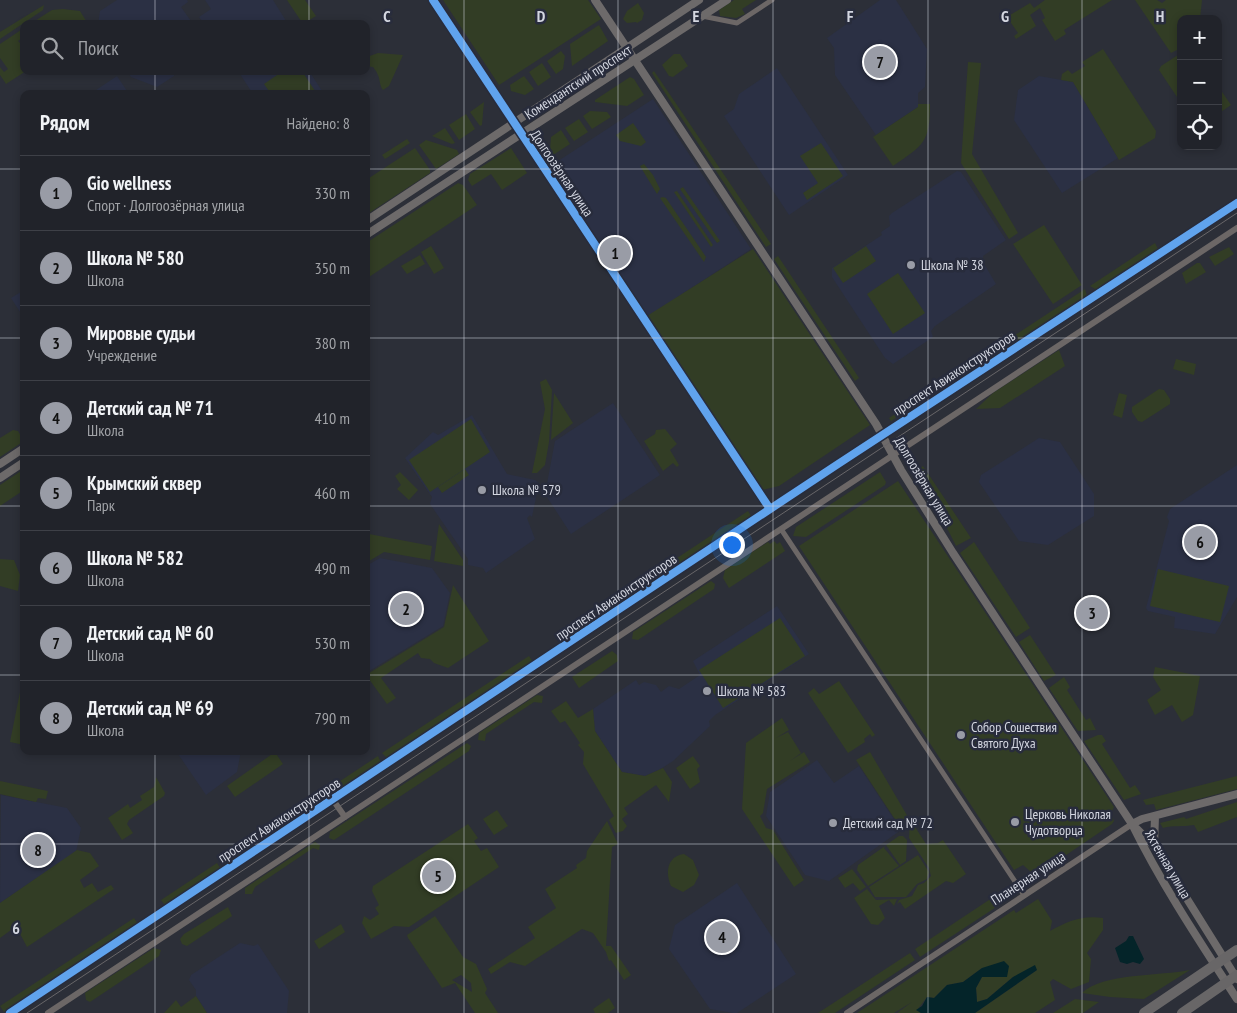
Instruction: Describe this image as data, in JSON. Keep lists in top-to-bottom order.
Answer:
{
  "streets": {
    "main road": [
      "Комендантский проспект",
      "Долгоозёрная улица",
      "Яхтенная улица",
      "Планерная улица"
    ],
    "street": ["проспект Авиаконструкторов"]
  },
  "crossings": [
    ["Комендантский проспект", "Долгоозёрная улица"],
    ["Долгоозёрная улица", "проспект Авиаконструкторов"],
    ["Долгоозёрная улица", "Яхтенная улица"],
    ["Долгоозёрная улица", "Планерная улица"],
    ["Яхтенная улица", "Планерная улица"]
  ],
  "places": [
    "Школа № 38",
    "Школа № 579",
    "Школа № 583",
    "Собор Сошествия Святого Духа",
    "Церковь Николая Чудотворца",
    "Детский сад № 72"
  ],
  "page": {
    "map_buttons": ["+", "−"],
    "search": "Поиск",
    "pins": [
      "7",
      "1",
      "6",
      "2",
      "3",
      "8",
      "5",
      "4"
    ],
    "heading": ["Рядом", "Найдено: 8"],
    "list": [
      {
        "mark": "1",
        "name": "Gio wellness",
        "note": "Спорт · Долгоозёрная улица",
        "value": "330 m"
      },
      {
        "mark": "2",
        "name": "Школа № 580",
        "note": "Школа",
        "value": "350 m"
      },
      {
        "mark": "3",
        "name": "Мировые судьи",
        "note": "Учреждение",
        "value": "380 m"
      },
      {
        "mark": "4",
        "name": "Детский сад № 71",
        "note": "Школа",
        "value": "410 m"
      },
      {
        "mark": "5",
        "name": "Крымский сквер",
        "note": "Парк",
        "value": "460 m"
      },
      {
        "mark": "6",
        "name": "Школа № 582",
        "note": "Школа",
        "value": "490 m"
      },
      {
        "mark": "7",
        "name": "Детский сад № 60",
        "note": "Школа",
        "value": "530 m"
      },
      {
        "mark": "8",
        "name": "Детский сад № 69",
        "note": "Школа",
        "value": "790 m"
      }
    ]
  },
  "grid": {
    "columns": [
      "C",
      "D",
      "E",
      "F",
      "G",
      "H"
    ],
    "rows": ["6"]
  }
}
